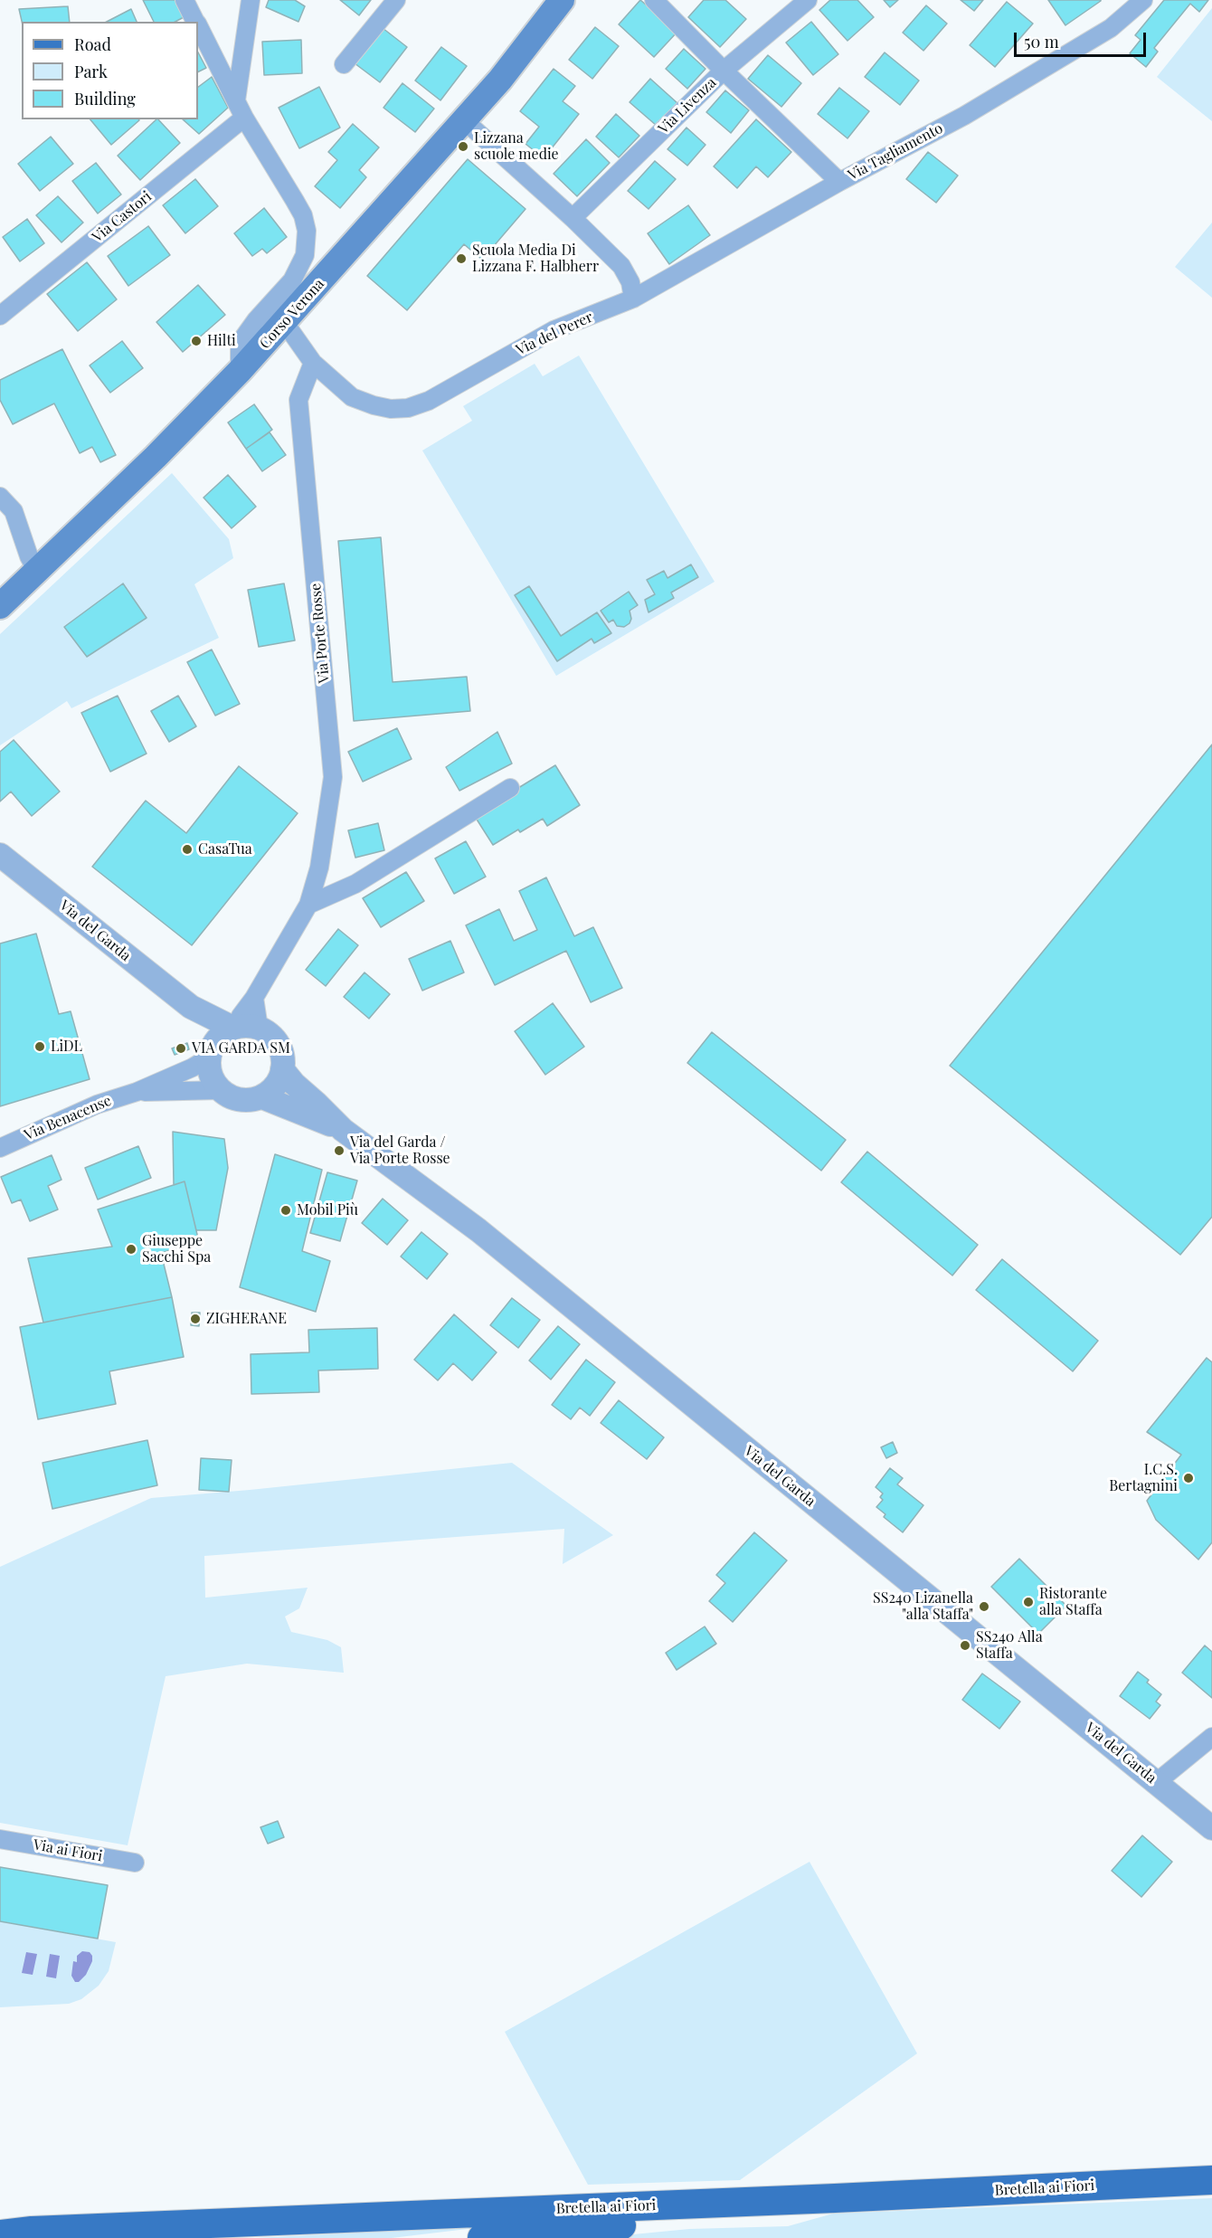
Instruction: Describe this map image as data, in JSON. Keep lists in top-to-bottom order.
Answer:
{
  "streets": {
    "main road": ["Corso Verona", "Bretella ai Fiori"],
    "street": [
      "Via Livenza",
      "Via Tagliamento",
      "Via Castori",
      "Via del Perer",
      "Via Porte Rosse",
      "Via del Garda",
      "Via Benacense",
      "Via ai Fiori"
    ]
  },
  "crossings": [
    ["Via Livenza", "Via Tagliamento"],
    ["Via Tagliamento", "Via del Perer"],
    ["Corso Verona", "Via del Perer"],
    ["Via del Perer", "Via Porte Rosse"],
    ["Via Porte Rosse", "Via del Garda"]
  ],
  "places": [
    "Lizzana scuole medie",
    "Scuola Media Di Lizzana F. Halbherr",
    "Hilti",
    "CasaTua",
    "LiDL",
    "VIA GARDA SM",
    "Via del Garda / Via Porte Rosse",
    "Mobil Più",
    "Giuseppe Sacchi Spa",
    "ZIGHERANE",
    "I.C.S. Bertagnini",
    "Ristorante alla Staffa",
    "SS240 Lizanella \"alla Staffa\"",
    "SS240 Alla Staffa"
  ],
  "legend": ["Road", "Park", "Building"],
  "scale_bar": "50 m"
}
